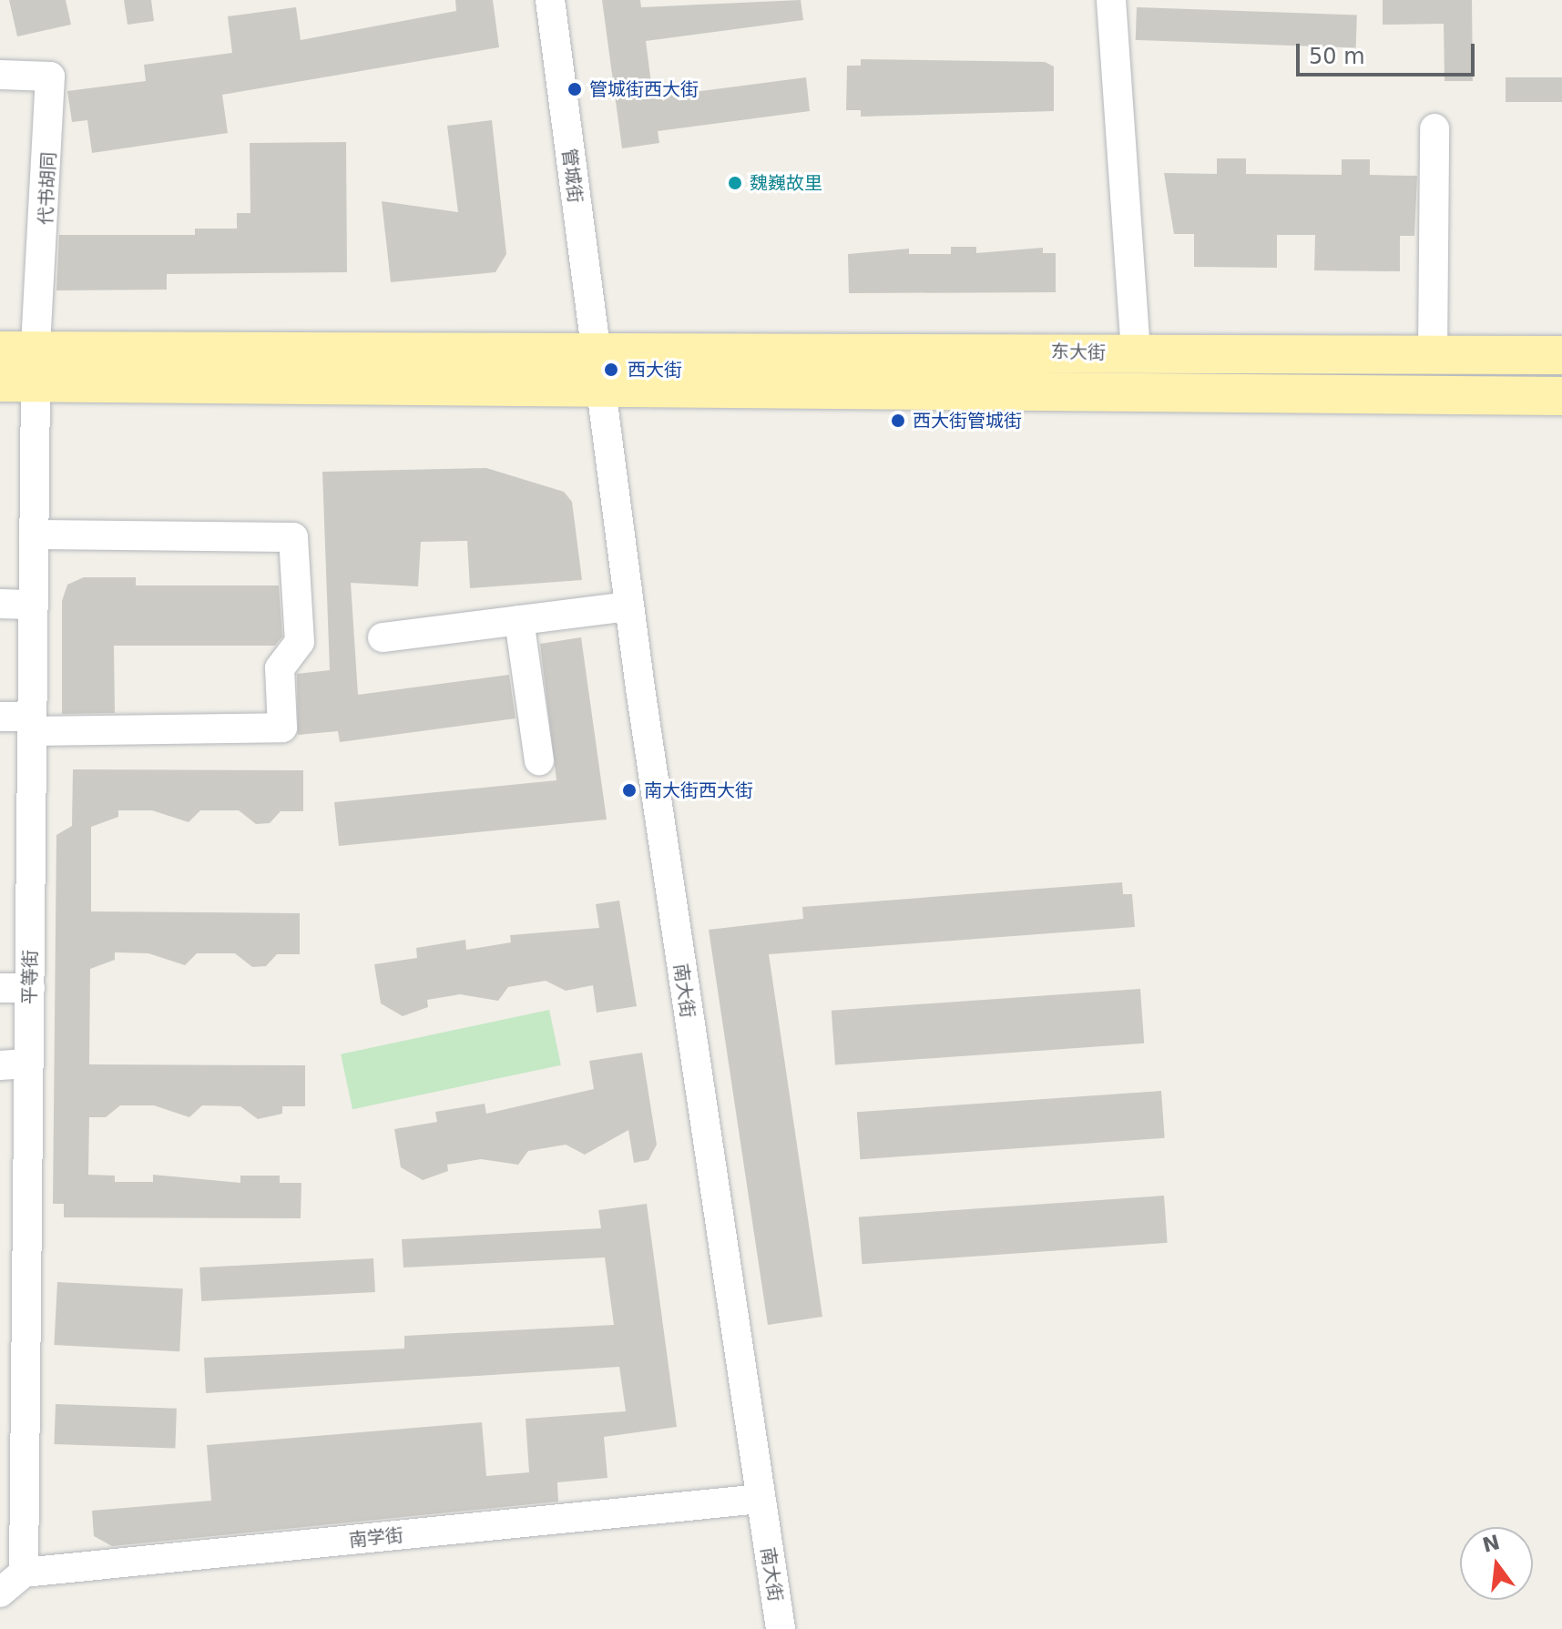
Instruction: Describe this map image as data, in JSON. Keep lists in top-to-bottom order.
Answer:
{
  "streets": {
    "main road": ["东大街"],
    "street": [
      "管城街",
      "代书胡同",
      "平等街",
      "南大街",
      "南学街"
    ]
  },
  "crossings": [
    ["管城街", "东大街"],
    ["管城街", "南大街"],
    ["代书胡同", "平等街"],
    ["东大街", "南大街"],
    ["平等街", "南学街"],
    ["南大街", "南学街"]
  ],
  "places": [
    "管城街西大街",
    "魏巍故里",
    "西大街",
    "西大街管城街",
    "南大街西大街"
  ],
  "scale_bar": "50 m",
  "north": "top"
}
